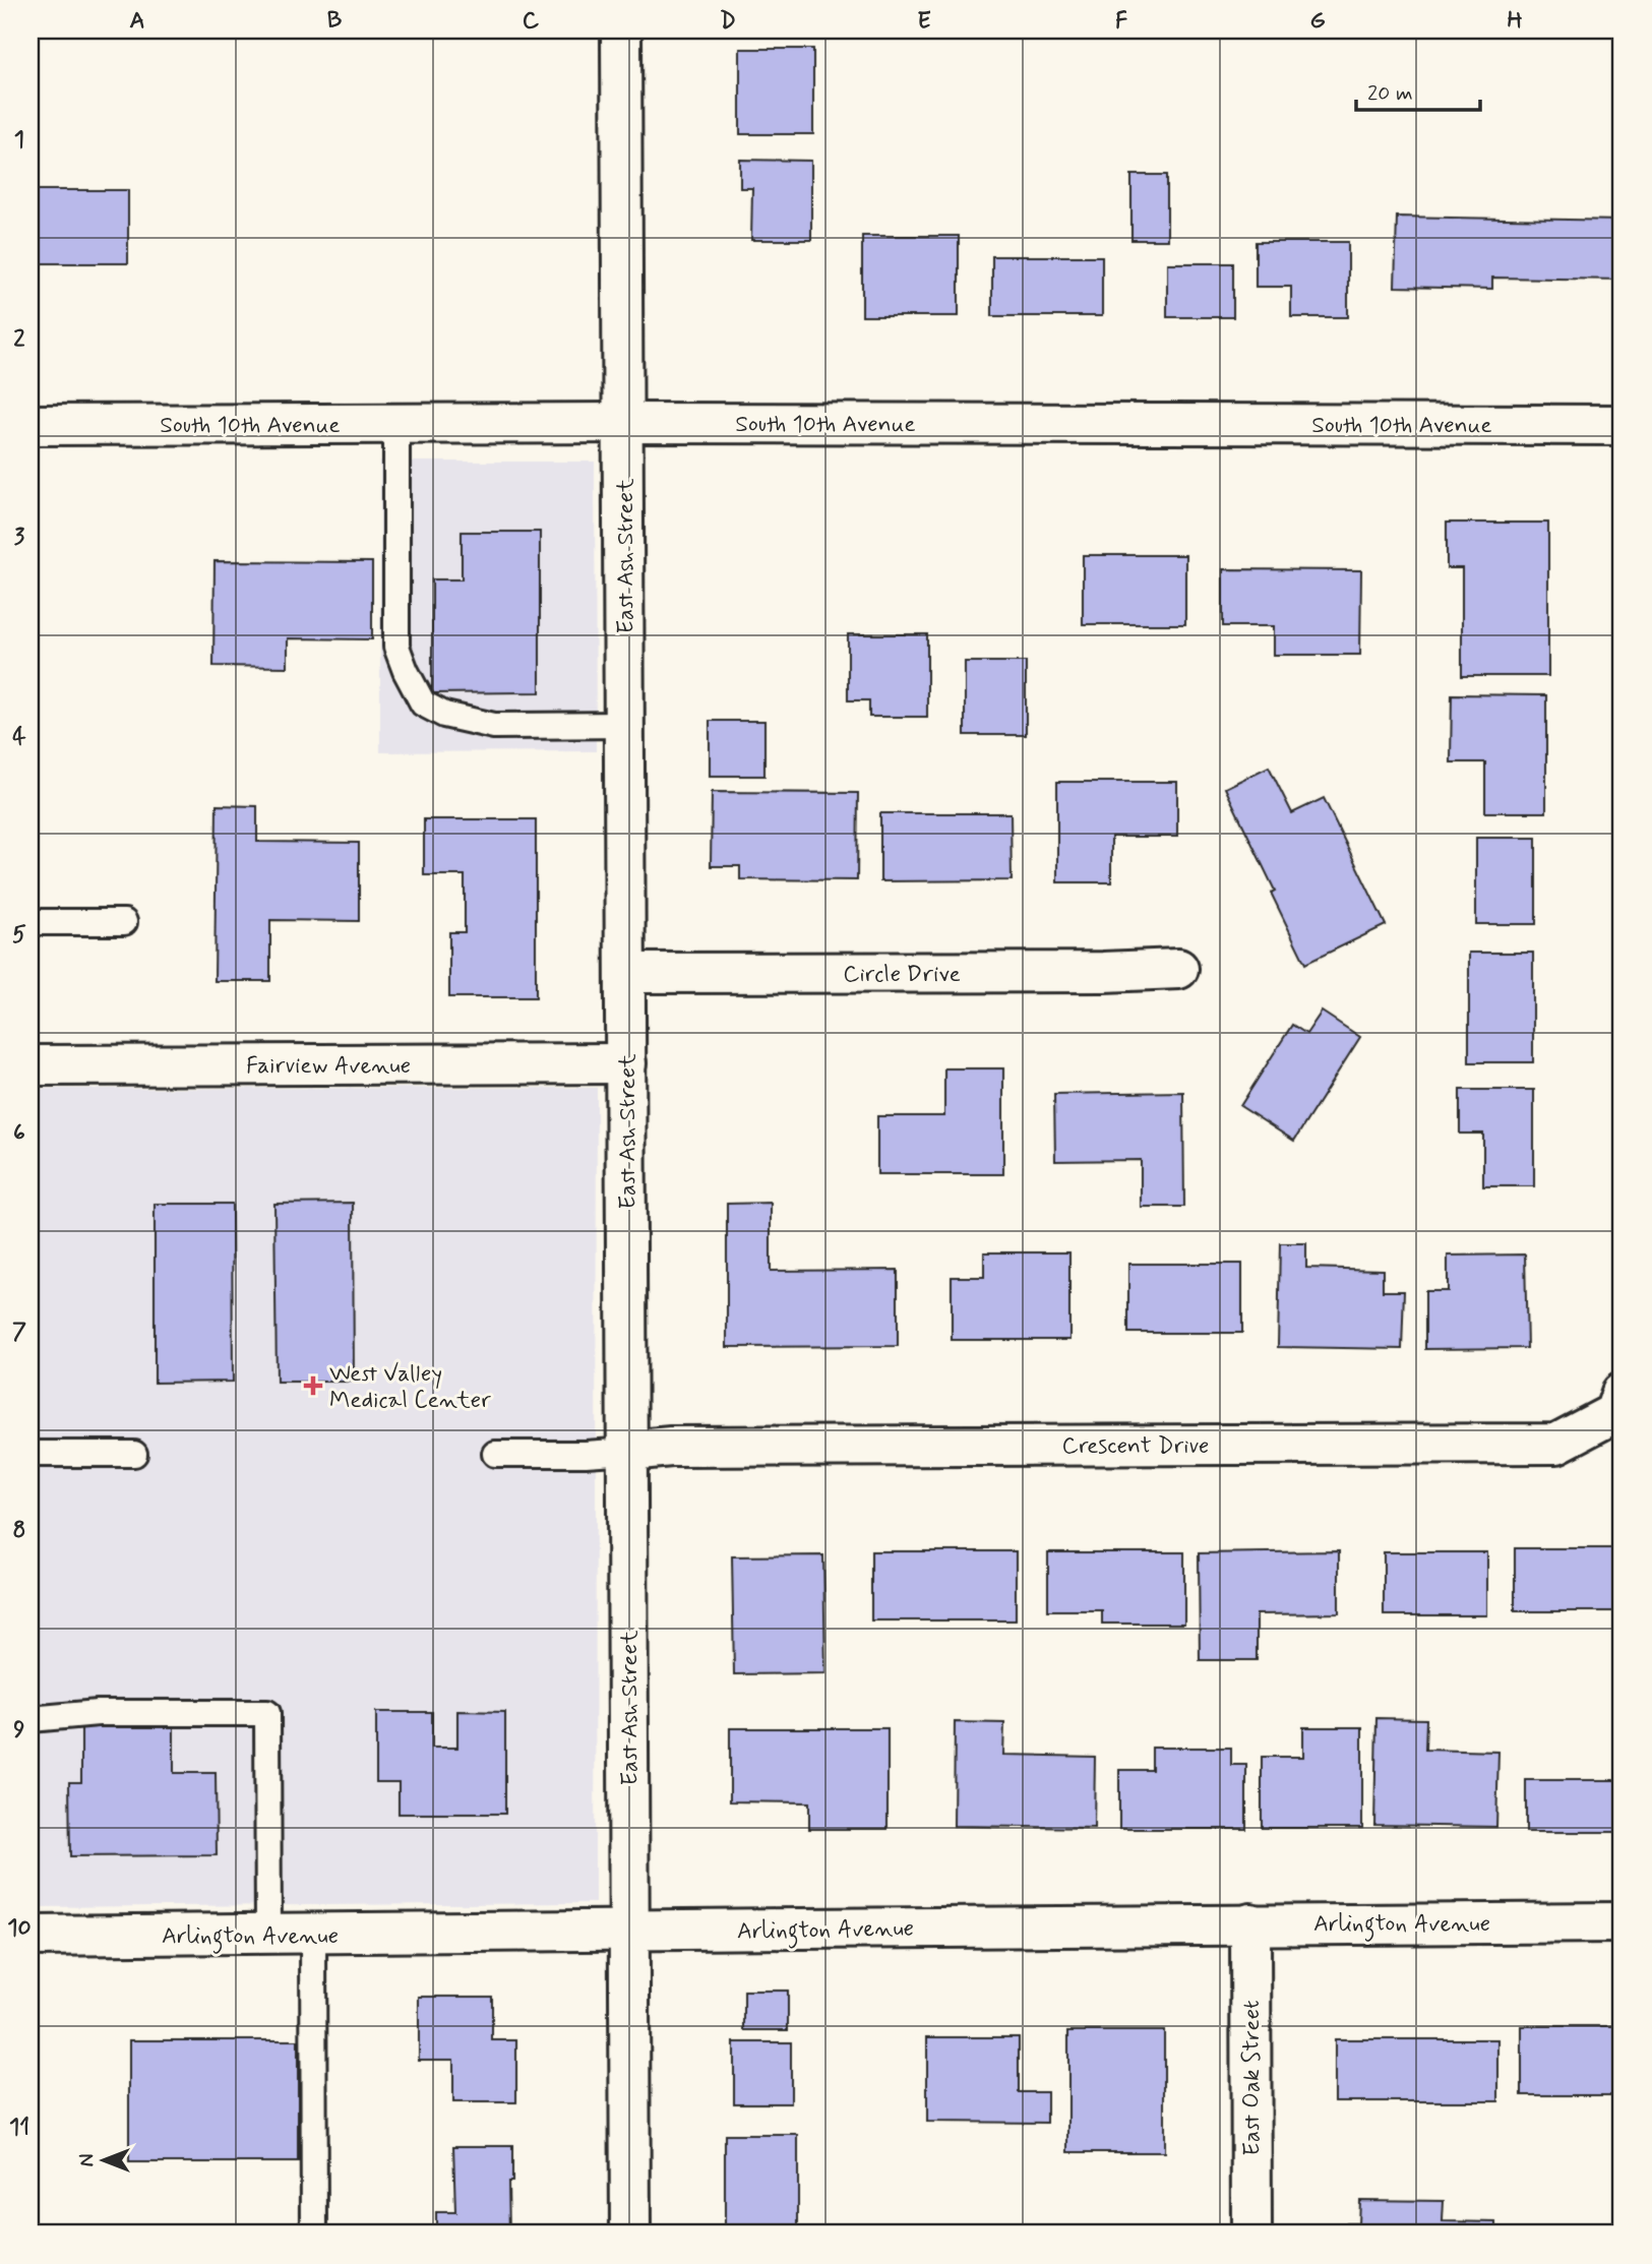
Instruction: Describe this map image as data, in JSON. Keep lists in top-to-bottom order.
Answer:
{
  "streets": {
    "street": [
      "South 10th Avenue",
      "East Ash Street",
      "Circle Drive",
      "Fairview Avenue",
      "Crescent Drive",
      "Arlington Avenue",
      "East Oak Street"
    ]
  },
  "crossings": [
    ["South 10th Avenue", "East Ash Street"],
    ["East Ash Street", "Circle Drive"],
    ["East Ash Street", "Fairview Avenue"],
    ["East Ash Street", "Crescent Drive"],
    ["East Ash Street", "Arlington Avenue"],
    ["Arlington Avenue", "East Oak Street"]
  ],
  "places": {
    "health": ["West Valley Medical Center"]
  },
  "scale_bar": "20 m",
  "north": "left",
  "grid": {
    "columns": [
      "A",
      "B",
      "C",
      "D",
      "E",
      "F",
      "G",
      "H"
    ],
    "rows": [
      "1",
      "2",
      "3",
      "4",
      "5",
      "6",
      "7",
      "8",
      "9",
      "10",
      "11"
    ]
  }
}
